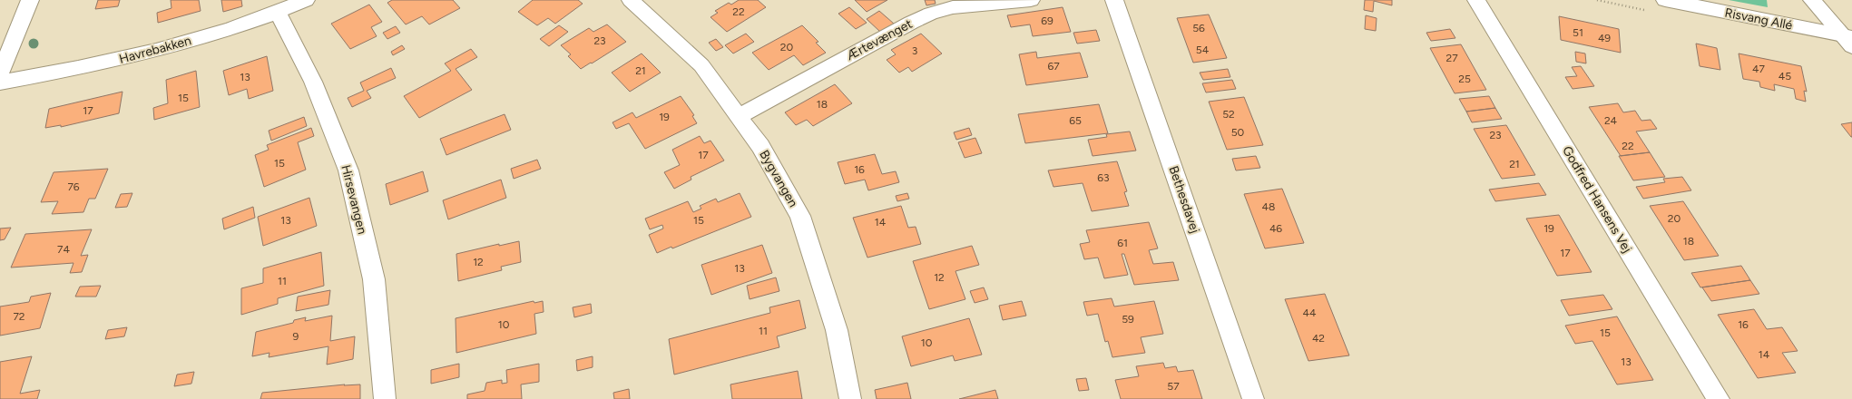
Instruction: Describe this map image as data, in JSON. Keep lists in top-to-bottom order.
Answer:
{
  "streets": {
    "street": [
      "Risvang Allé",
      "Ærtevænget",
      "Havrebakken",
      "Bygvangen",
      "Hirsevangen",
      "Bethesdavej",
      "Godfred Hansens Vej"
    ]
  },
  "crossings": [
    ["Ærtevænget", "Bygvangen"],
    ["Havrebakken", "Hirsevangen"]
  ],
  "house_numbers": [
    "22",
    "69",
    "56",
    "51",
    "49",
    "23",
    "20",
    "54",
    "3",
    "27",
    "67",
    "47",
    "21",
    "45",
    "13",
    "25",
    "15",
    "18",
    "17",
    "52",
    "19",
    "65",
    "24",
    "50",
    "23",
    "22",
    "17",
    "15",
    "21",
    "16",
    "63",
    "76",
    "48",
    "20",
    "13",
    "15",
    "14",
    "46",
    "19",
    "18",
    "61",
    "74",
    "17",
    "12",
    "13",
    "12",
    "11",
    "44",
    "72",
    "59",
    "10",
    "16",
    "11",
    "15",
    "9",
    "42",
    "10",
    "14",
    "13",
    "57"
  ]
}
